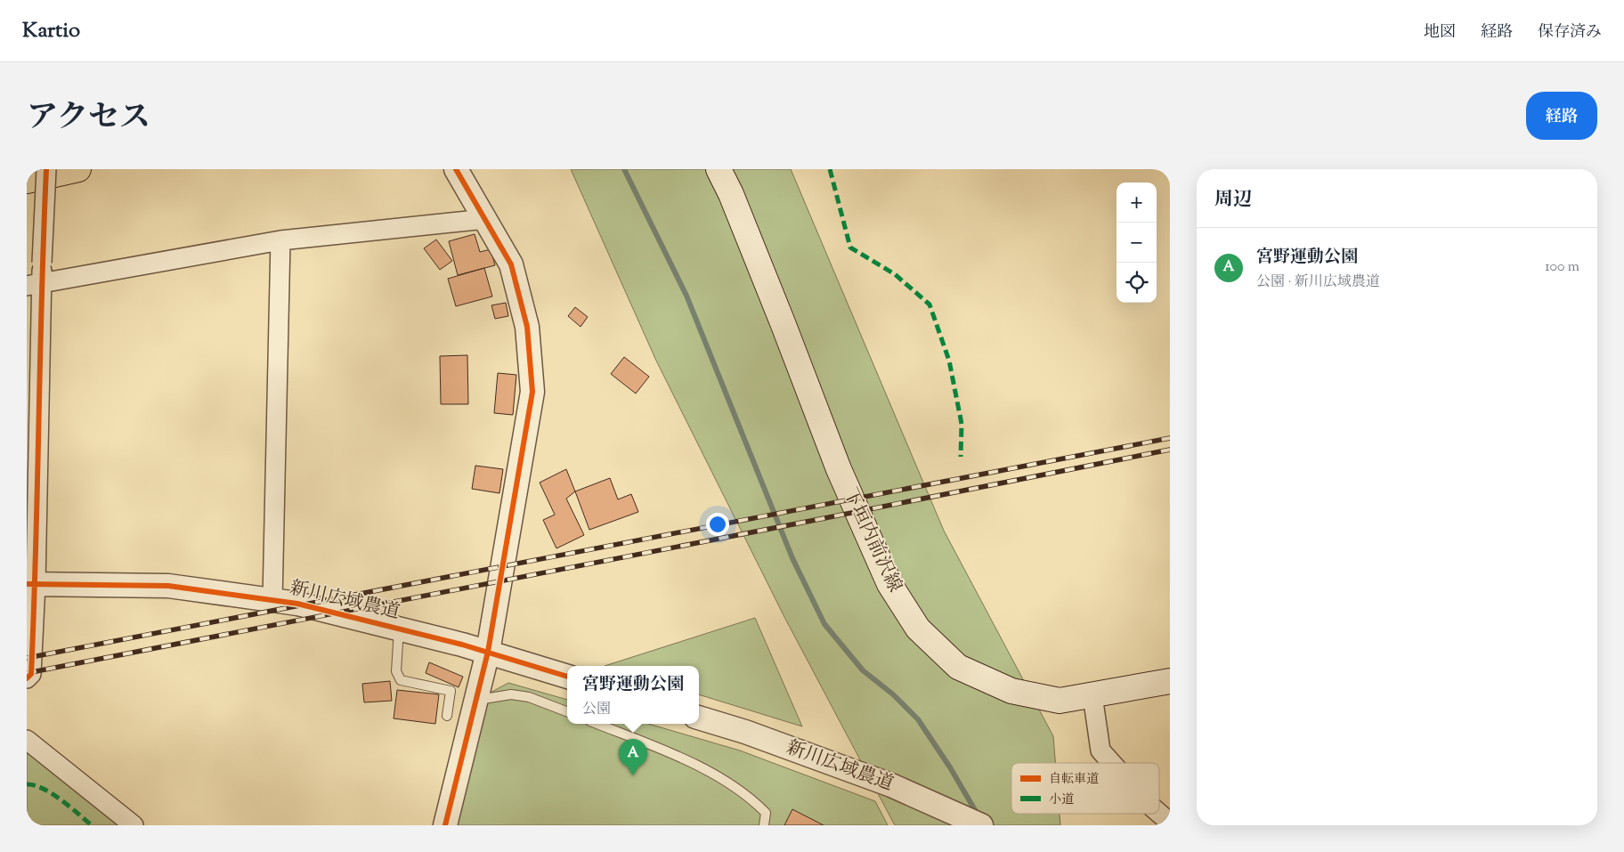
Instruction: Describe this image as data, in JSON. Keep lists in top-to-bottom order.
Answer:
{
  "streets": {
    "main road": ["下垣内前沢線"],
    "street": ["新川広域農道"]
  },
  "legend": ["自転車道", "小道"],
  "page": {
    "header": "Kartio",
    "nav": ["地図", "経路", "保存済み"],
    "title": "アクセス",
    "buttons": "経路",
    "heading": "周辺",
    "map_buttons": ["+", "−"],
    "list": [
      {
        "mark": "A",
        "name": "宮野運動公園",
        "note": "公園 · 新川広域農道",
        "value": "100 m"
      }
    ],
    "popup": ["宮野運動公園", "公園"],
    "pins": "A"
  }
}
